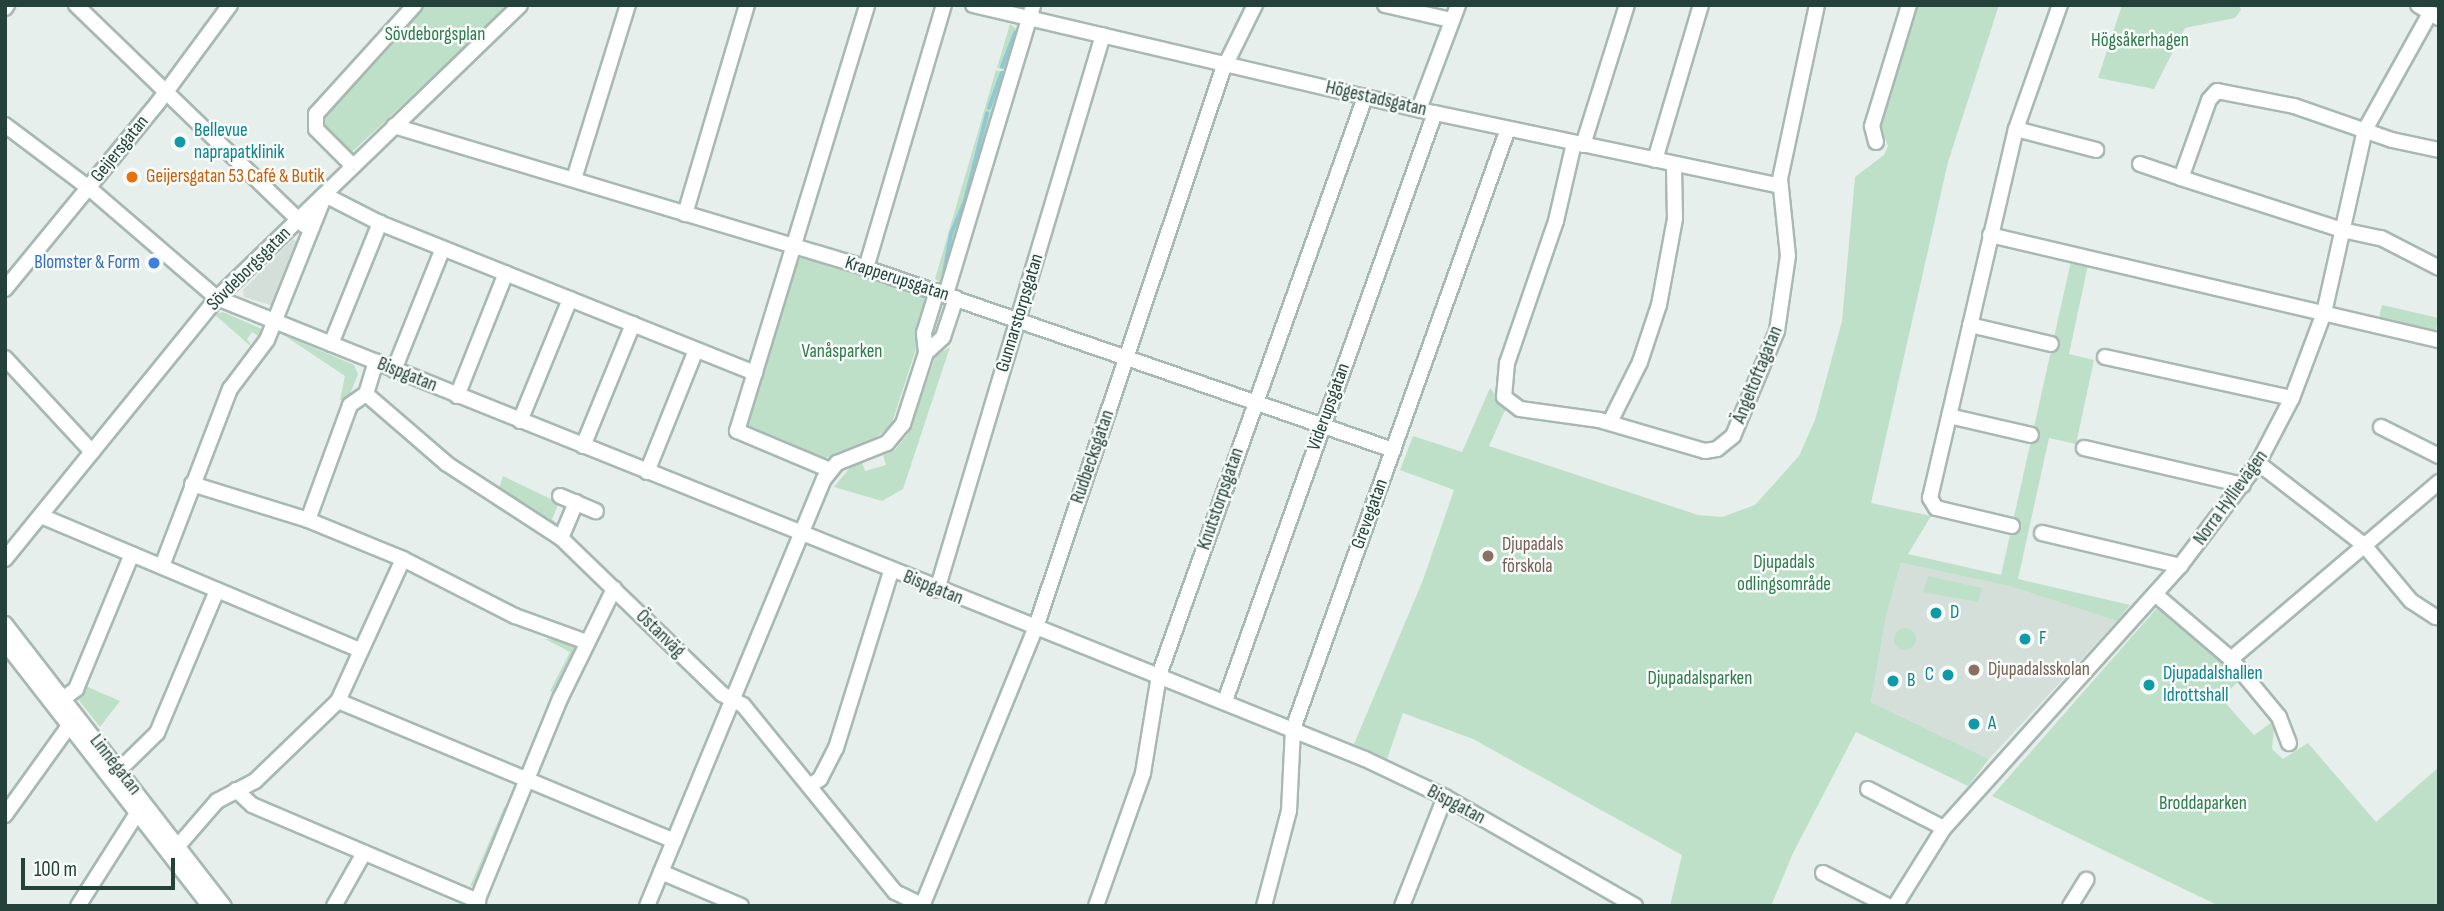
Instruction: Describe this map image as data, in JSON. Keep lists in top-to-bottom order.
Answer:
{
  "streets": {
    "street": [
      "Högestadsgatan",
      "Geijersgatan",
      "Sövdeborgsgatan",
      "Krapperupsgatan",
      "Gunnarstorpsgatan",
      "Bispgatan",
      "Ängeltoftagatan",
      "Viderupsgatan",
      "Rudbecksgatan",
      "Norra Hyllievägen",
      "Knutstorpsgatan",
      "Grevegatan",
      "Östanväg",
      "Linnégatan"
    ]
  },
  "crossings": [
    ["Högestadsgatan", "Gunnarstorpsgatan"],
    ["Högestadsgatan", "Ängeltoftagatan"],
    ["Högestadsgatan", "Viderupsgatan"],
    ["Högestadsgatan", "Rudbecksgatan"],
    ["Högestadsgatan", "Knutstorpsgatan"],
    ["Högestadsgatan", "Grevegatan"],
    ["Sövdeborgsgatan", "Krapperupsgatan"],
    ["Sövdeborgsgatan", "Bispgatan"],
    ["Krapperupsgatan", "Gunnarstorpsgatan"],
    ["Krapperupsgatan", "Viderupsgatan"],
    ["Krapperupsgatan", "Rudbecksgatan"],
    ["Krapperupsgatan", "Knutstorpsgatan"],
    ["Krapperupsgatan", "Grevegatan"],
    ["Gunnarstorpsgatan", "Bispgatan"],
    ["Bispgatan", "Viderupsgatan"],
    ["Bispgatan", "Rudbecksgatan"],
    ["Bispgatan", "Knutstorpsgatan"],
    ["Bispgatan", "Grevegatan"],
    ["Rudbecksgatan", "Östanväg"]
  ],
  "parks": [
    "Sövdeborgsplan",
    "Högsåkerhagen",
    "Vanåsparken",
    "Djupadals odlingsområde",
    "Djupadalsparken",
    "Broddaparken"
  ],
  "places": [
    "Bellevue naprapatklinik",
    "Geijersgatan 53 Café & Butik",
    "Blomster & Form",
    "Djupadals förskola",
    "D",
    "F",
    "Djupadalsskolan",
    "C",
    "B",
    "Djupadalshallen Idrottshall",
    "A"
  ],
  "scale_bar": "100 m"
}
